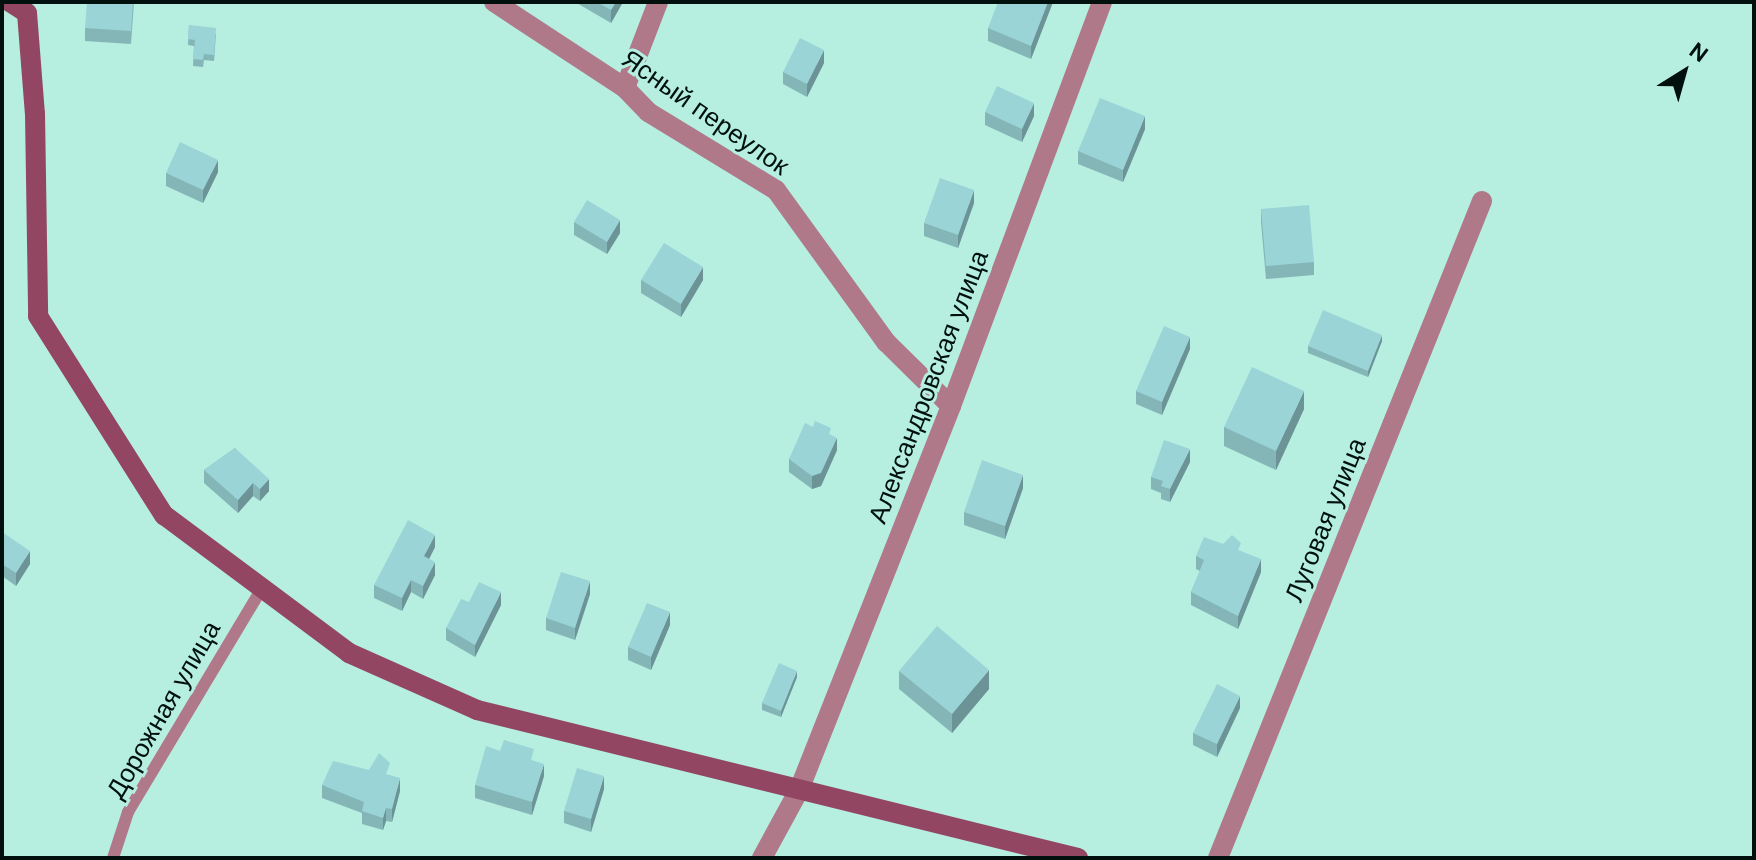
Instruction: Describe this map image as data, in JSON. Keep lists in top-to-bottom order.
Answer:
{
  "streets": {
    "street": ["Ясный переулок", "Александровская улица", "Луговая улица"],
    "lane": ["Дорожная улица"]
  },
  "crossings": [
    ["Ясный переулок", "Александровская улица"]
  ],
  "north": "top right"
}
